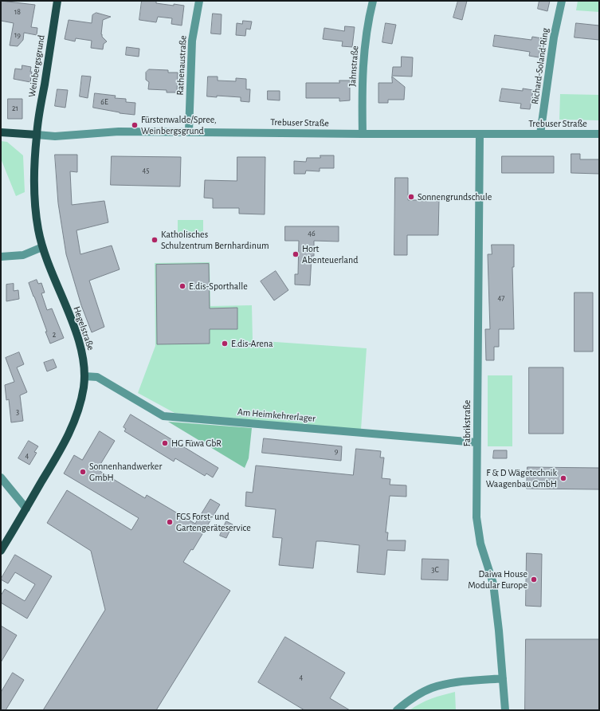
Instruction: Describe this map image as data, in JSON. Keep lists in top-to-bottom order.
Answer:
{
  "streets": {
    "main road": ["Weinbergsgrund", "Trebuser Straße", "Hegelstraße"],
    "street": [
      "Rathenaustraße",
      "Jahnstraße",
      "Richard-Soland-Ring",
      "Am Heimkehrerlager",
      "Fabrikstraße"
    ]
  },
  "crossings": [
    ["Rathenaustraße", "Trebuser Straße"],
    ["Weinbergsgrund", "Trebuser Straße"],
    ["Weinbergsgrund", "Hegelstraße"],
    ["Jahnstraße", "Trebuser Straße"],
    ["Richard-Soland-Ring", "Trebuser Straße"],
    ["Trebuser Straße", "Hegelstraße"],
    ["Trebuser Straße", "Fabrikstraße"],
    ["Hegelstraße", "Am Heimkehrerlager"],
    ["Am Heimkehrerlager", "Fabrikstraße"]
  ],
  "places": [
    "Fürstenwalde/Spree, Weinbergsgrund",
    "Sonnengrundschule",
    "Katholisches Schulzentrum Bernhardinum",
    "Hort Abenteuerland",
    "E.dis-Sporthalle",
    "E.dis-Arena",
    "HG Füwa GbR",
    "Sonnenhandwerker GmbH",
    "F & D Wägetechnik Waagenbau GmbH",
    "FGS Forst- und Gartengeräteservice",
    "Daiwa House Modular Europe"
  ],
  "house_numbers": [
    "18",
    "19",
    "6E",
    "21",
    "45",
    "46",
    "47",
    "2",
    "3",
    "9",
    "4",
    "3C",
    "4"
  ]
}
